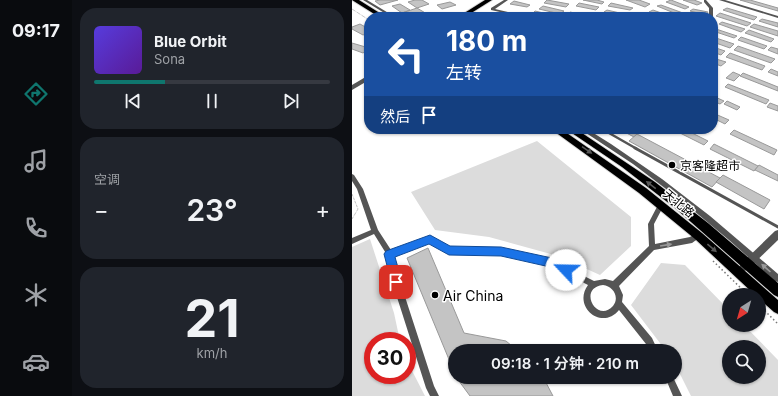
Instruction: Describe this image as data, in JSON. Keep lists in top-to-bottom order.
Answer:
{
  "streets": {
    "main road": ["天北路"]
  },
  "places": ["京客隆超市", "Air China"],
  "north": "bottom left",
  "page": {
    "tabs": "09:17",
    "turn": ["180 m", "左转"],
    "song": ["Blue Orbit", "Sona"],
    "then": "然后",
    "tile": [
      "空调",
      ["21", "km/h"]
    ],
    "heat": ["−", "23°", "+"],
    "limit": "30",
    "trip": "09:18 · 1 分钟 · 210 m"
  }
}
